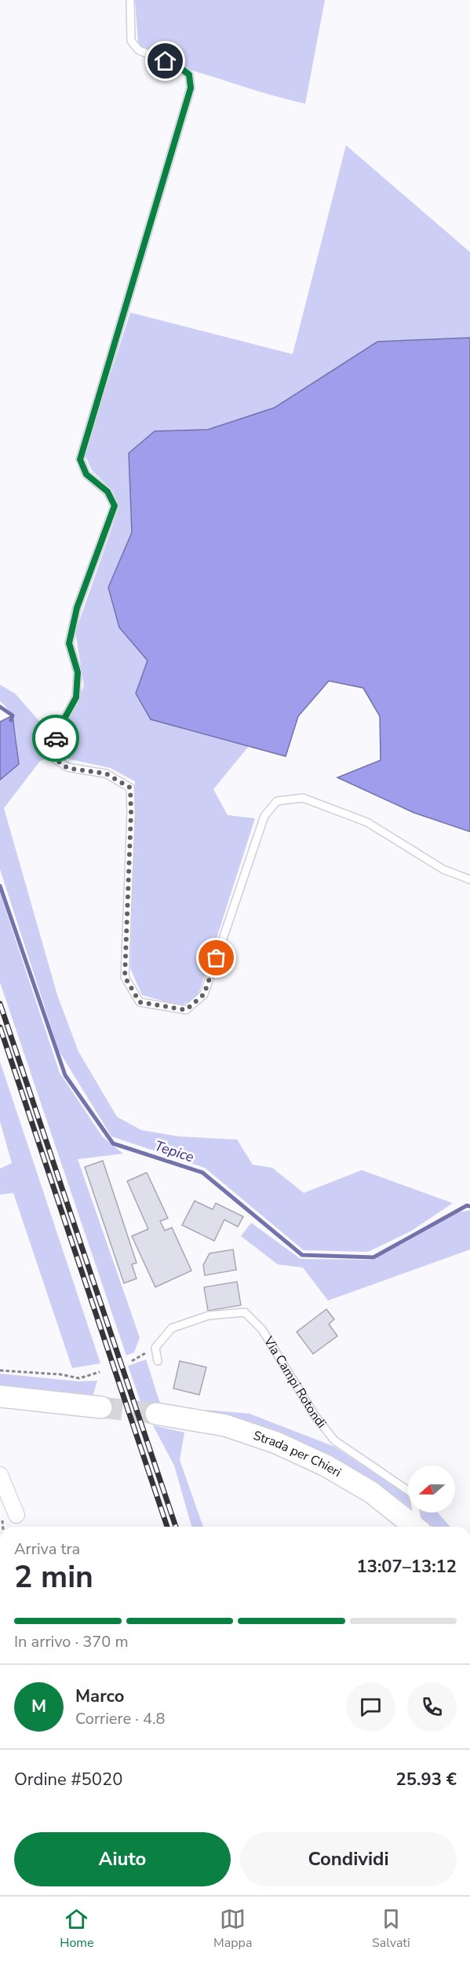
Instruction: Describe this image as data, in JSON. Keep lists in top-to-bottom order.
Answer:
{
  "streets": {
    "main road": ["Strada per Chieri"],
    "lane": ["Via Campi Rotondi"]
  },
  "water": ["Tepice"],
  "north": "left",
  "page": {
    "heading": ["2 min", "Arriva tra", "13:07–13:12"],
    "panel": [
      "Marco",
      "Corriere · 4.8",
      "Ordine #5020",
      "25.93 €"
    ],
    "bar": "In arrivo · 370 m",
    "round": "M",
    "buttons": ["Aiuto", "Condividi"],
    "tabs": ["Home", "Mappa", "Salvati"]
  }
}
